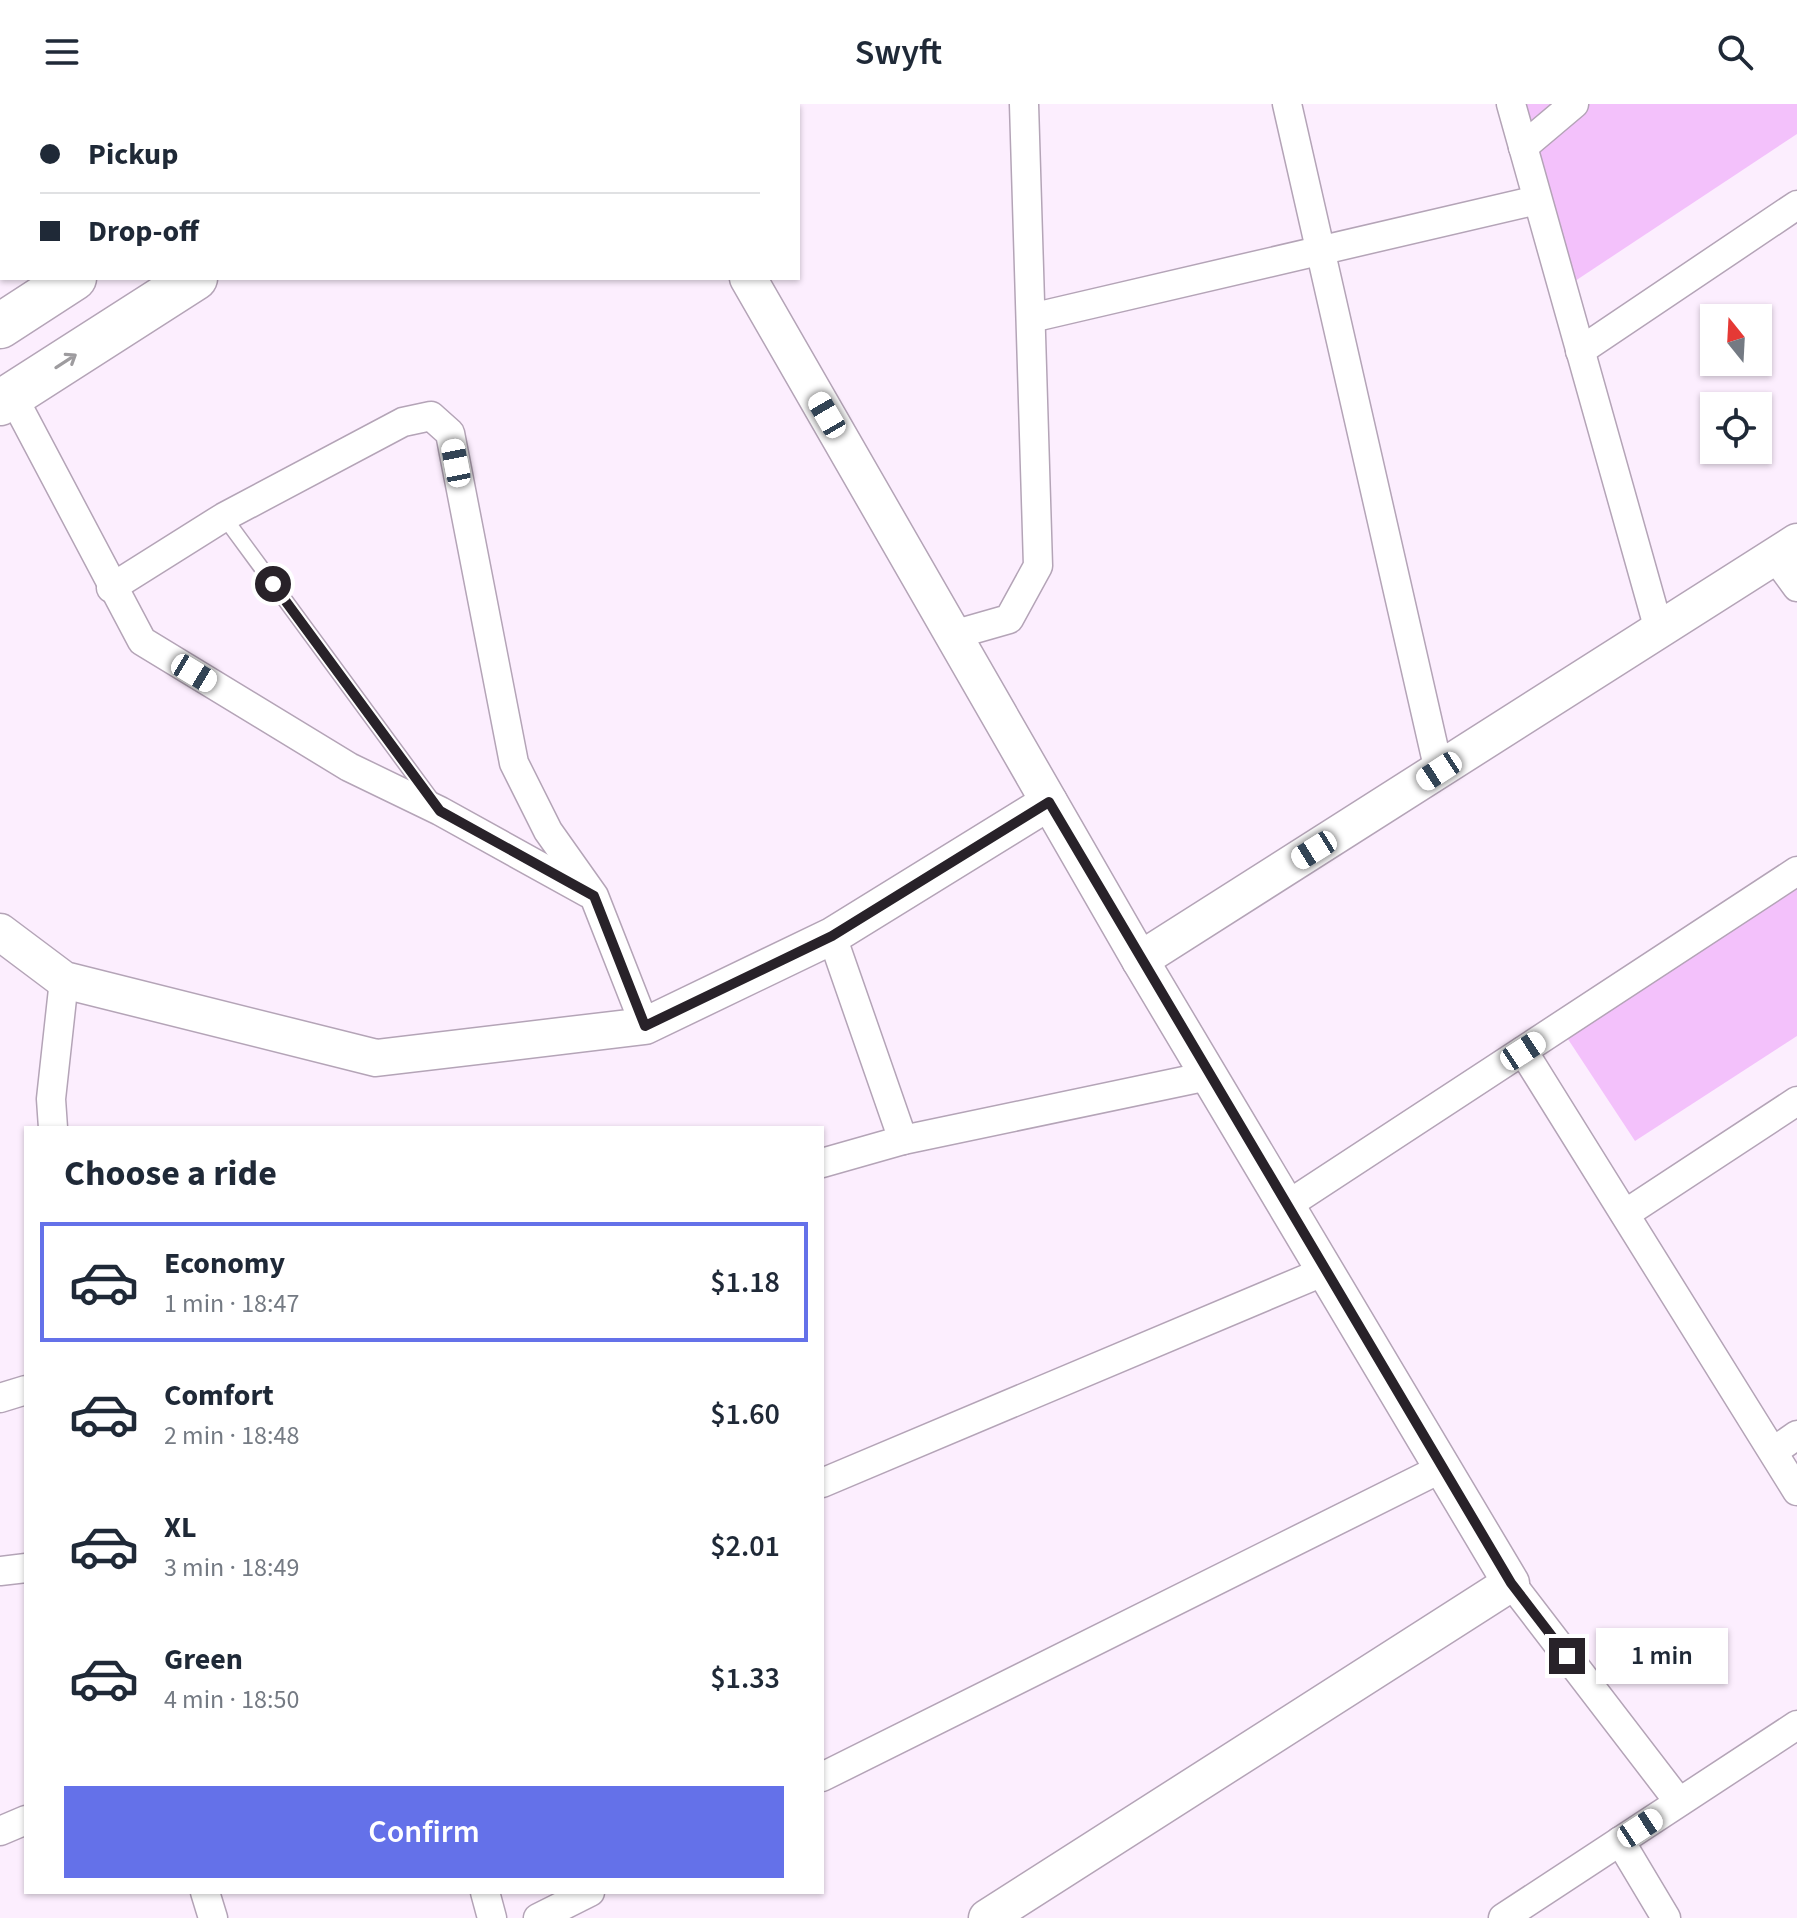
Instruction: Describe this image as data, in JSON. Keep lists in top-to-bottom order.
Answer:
{
  "north": "top",
  "page": {
    "header": "Swyft",
    "banner": ["Pickup", "Drop-off"],
    "heading": "Choose a ride",
    "list": [
      {
        "name": "Economy",
        "note": "1 min · 18:47",
        "value": "$1.18"
      },
      {
        "name": "Comfort",
        "note": "2 min · 18:48",
        "value": "$1.60"
      },
      {
        "name": "XL",
        "note": "3 min · 18:49",
        "value": "$2.01"
      },
      {
        "name": "Green",
        "note": "4 min · 18:50",
        "value": "$1.33"
      }
    ],
    "bubble": "1 min",
    "buttons": "Confirm"
  }
}
